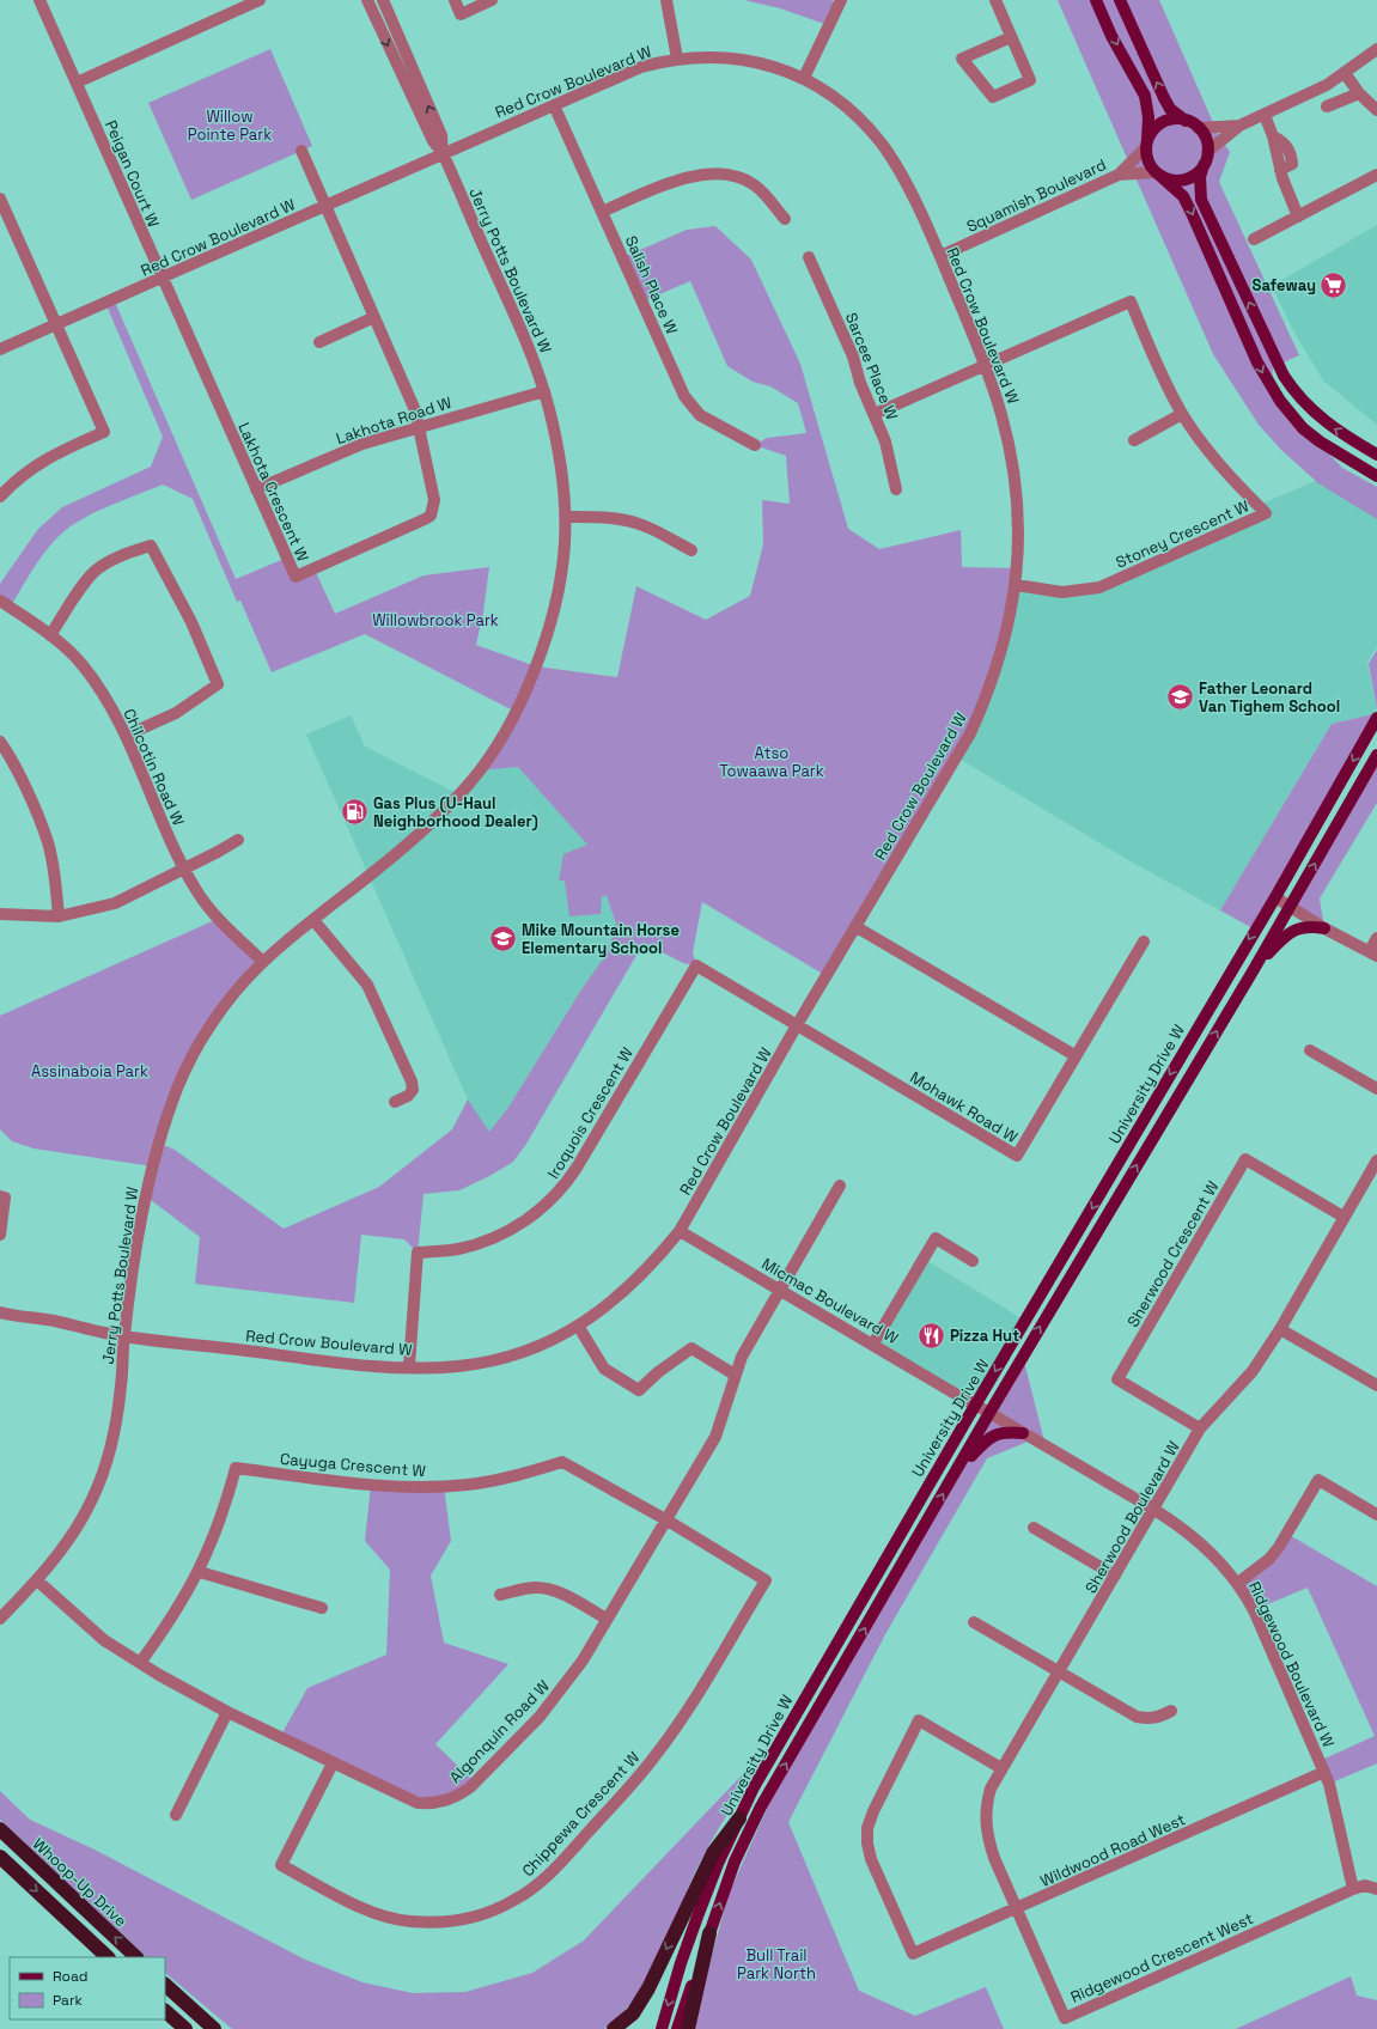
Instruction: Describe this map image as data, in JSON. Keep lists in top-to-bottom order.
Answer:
{
  "streets": {
    "highway": ["Whoop-Up Drive"],
    "main road": ["University Drive W"],
    "street": [
      "Red Crow Boulevard W",
      "Peigan Court W",
      "Squamish Boulevard",
      "Jerry Potts Boulevard W",
      "Salish Place W",
      "Sarcee Place W",
      "Lakhota Road W",
      "Lakhota Crescent W",
      "Stoney Crescent W",
      "Chilcotin Road W",
      "Mohawk Road W",
      "Iroquois Crescent W",
      "Sherwood Crescent W",
      "Micmac Boulevard W",
      "Cayuga Crescent W",
      "Sherwood Boulevard W",
      "Ridgewood Boulevard W",
      "Algonquin Road W",
      "Chippewa Crescent W",
      "Wildwood Road West",
      "Ridgewood Crescent West"
    ]
  },
  "crossings": [
    ["Red Crow Boulevard W", "Peigan Court W"],
    ["Red Crow Boulevard W", "Squamish Boulevard"],
    ["Red Crow Boulevard W", "Jerry Potts Boulevard W"],
    ["Red Crow Boulevard W", "Salish Place W"],
    ["Red Crow Boulevard W", "Lakhota Crescent W"],
    ["Red Crow Boulevard W", "Stoney Crescent W"],
    ["Red Crow Boulevard W", "Mohawk Road W"],
    ["Red Crow Boulevard W", "Iroquois Crescent W"],
    ["Red Crow Boulevard W", "Micmac Boulevard W"],
    ["Peigan Court W", "Lakhota Crescent W"],
    ["Jerry Potts Boulevard W", "Lakhota Road W"],
    ["Jerry Potts Boulevard W", "Chilcotin Road W"],
    ["Jerry Potts Boulevard W", "Algonquin Road W"],
    ["Lakhota Road W", "Lakhota Crescent W"],
    ["University Drive W", "Micmac Boulevard W"],
    ["University Drive W", "Ridgewood Boulevard W"],
    ["Mohawk Road W", "Iroquois Crescent W"],
    ["Sherwood Crescent W", "Sherwood Boulevard W"],
    ["Micmac Boulevard W", "Ridgewood Boulevard W"],
    ["Micmac Boulevard W", "Algonquin Road W"],
    ["Cayuga Crescent W", "Algonquin Road W"],
    ["Cayuga Crescent W", "Chippewa Crescent W"],
    ["Sherwood Boulevard W", "Ridgewood Boulevard W"],
    ["Sherwood Boulevard W", "Wildwood Road West"],
    ["Sherwood Boulevard W", "Ridgewood Crescent West"],
    ["Ridgewood Boulevard W", "Wildwood Road West"],
    ["Algonquin Road W", "Chippewa Crescent W"],
    ["Wildwood Road West", "Ridgewood Crescent West"]
  ],
  "parks": [
    "Willow Pointe Park",
    "Willowbrook Park",
    "Atso Towaawa Park",
    "Assinaboia Park",
    "Bull Trail Park North"
  ],
  "places": {
    "supermarket": ["Safeway"],
    "school or university": ["Father Leonard Van Tighem School", "Mike Mountain Horse Elementary School"],
    "fuel station": ["Gas Plus (U-Haul Neighborhood Dealer)"],
    "restaurant": ["Pizza Hut"]
  },
  "legend": ["Road", "Park"]
}
